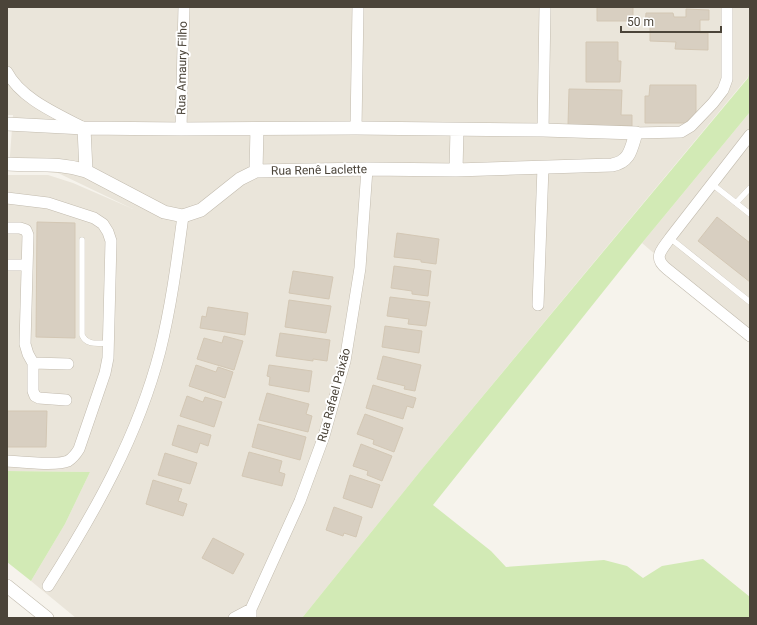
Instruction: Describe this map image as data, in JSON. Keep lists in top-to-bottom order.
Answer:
{
  "streets": {
    "street": ["Rua Amaury Filho", "Rua Renê Laclette", "Rua Rafael Paixão"]
  },
  "crossings": [
    ["Rua Renê Laclette", "Rua Rafael Paixão"]
  ],
  "scale_bar": "50 m"
}
